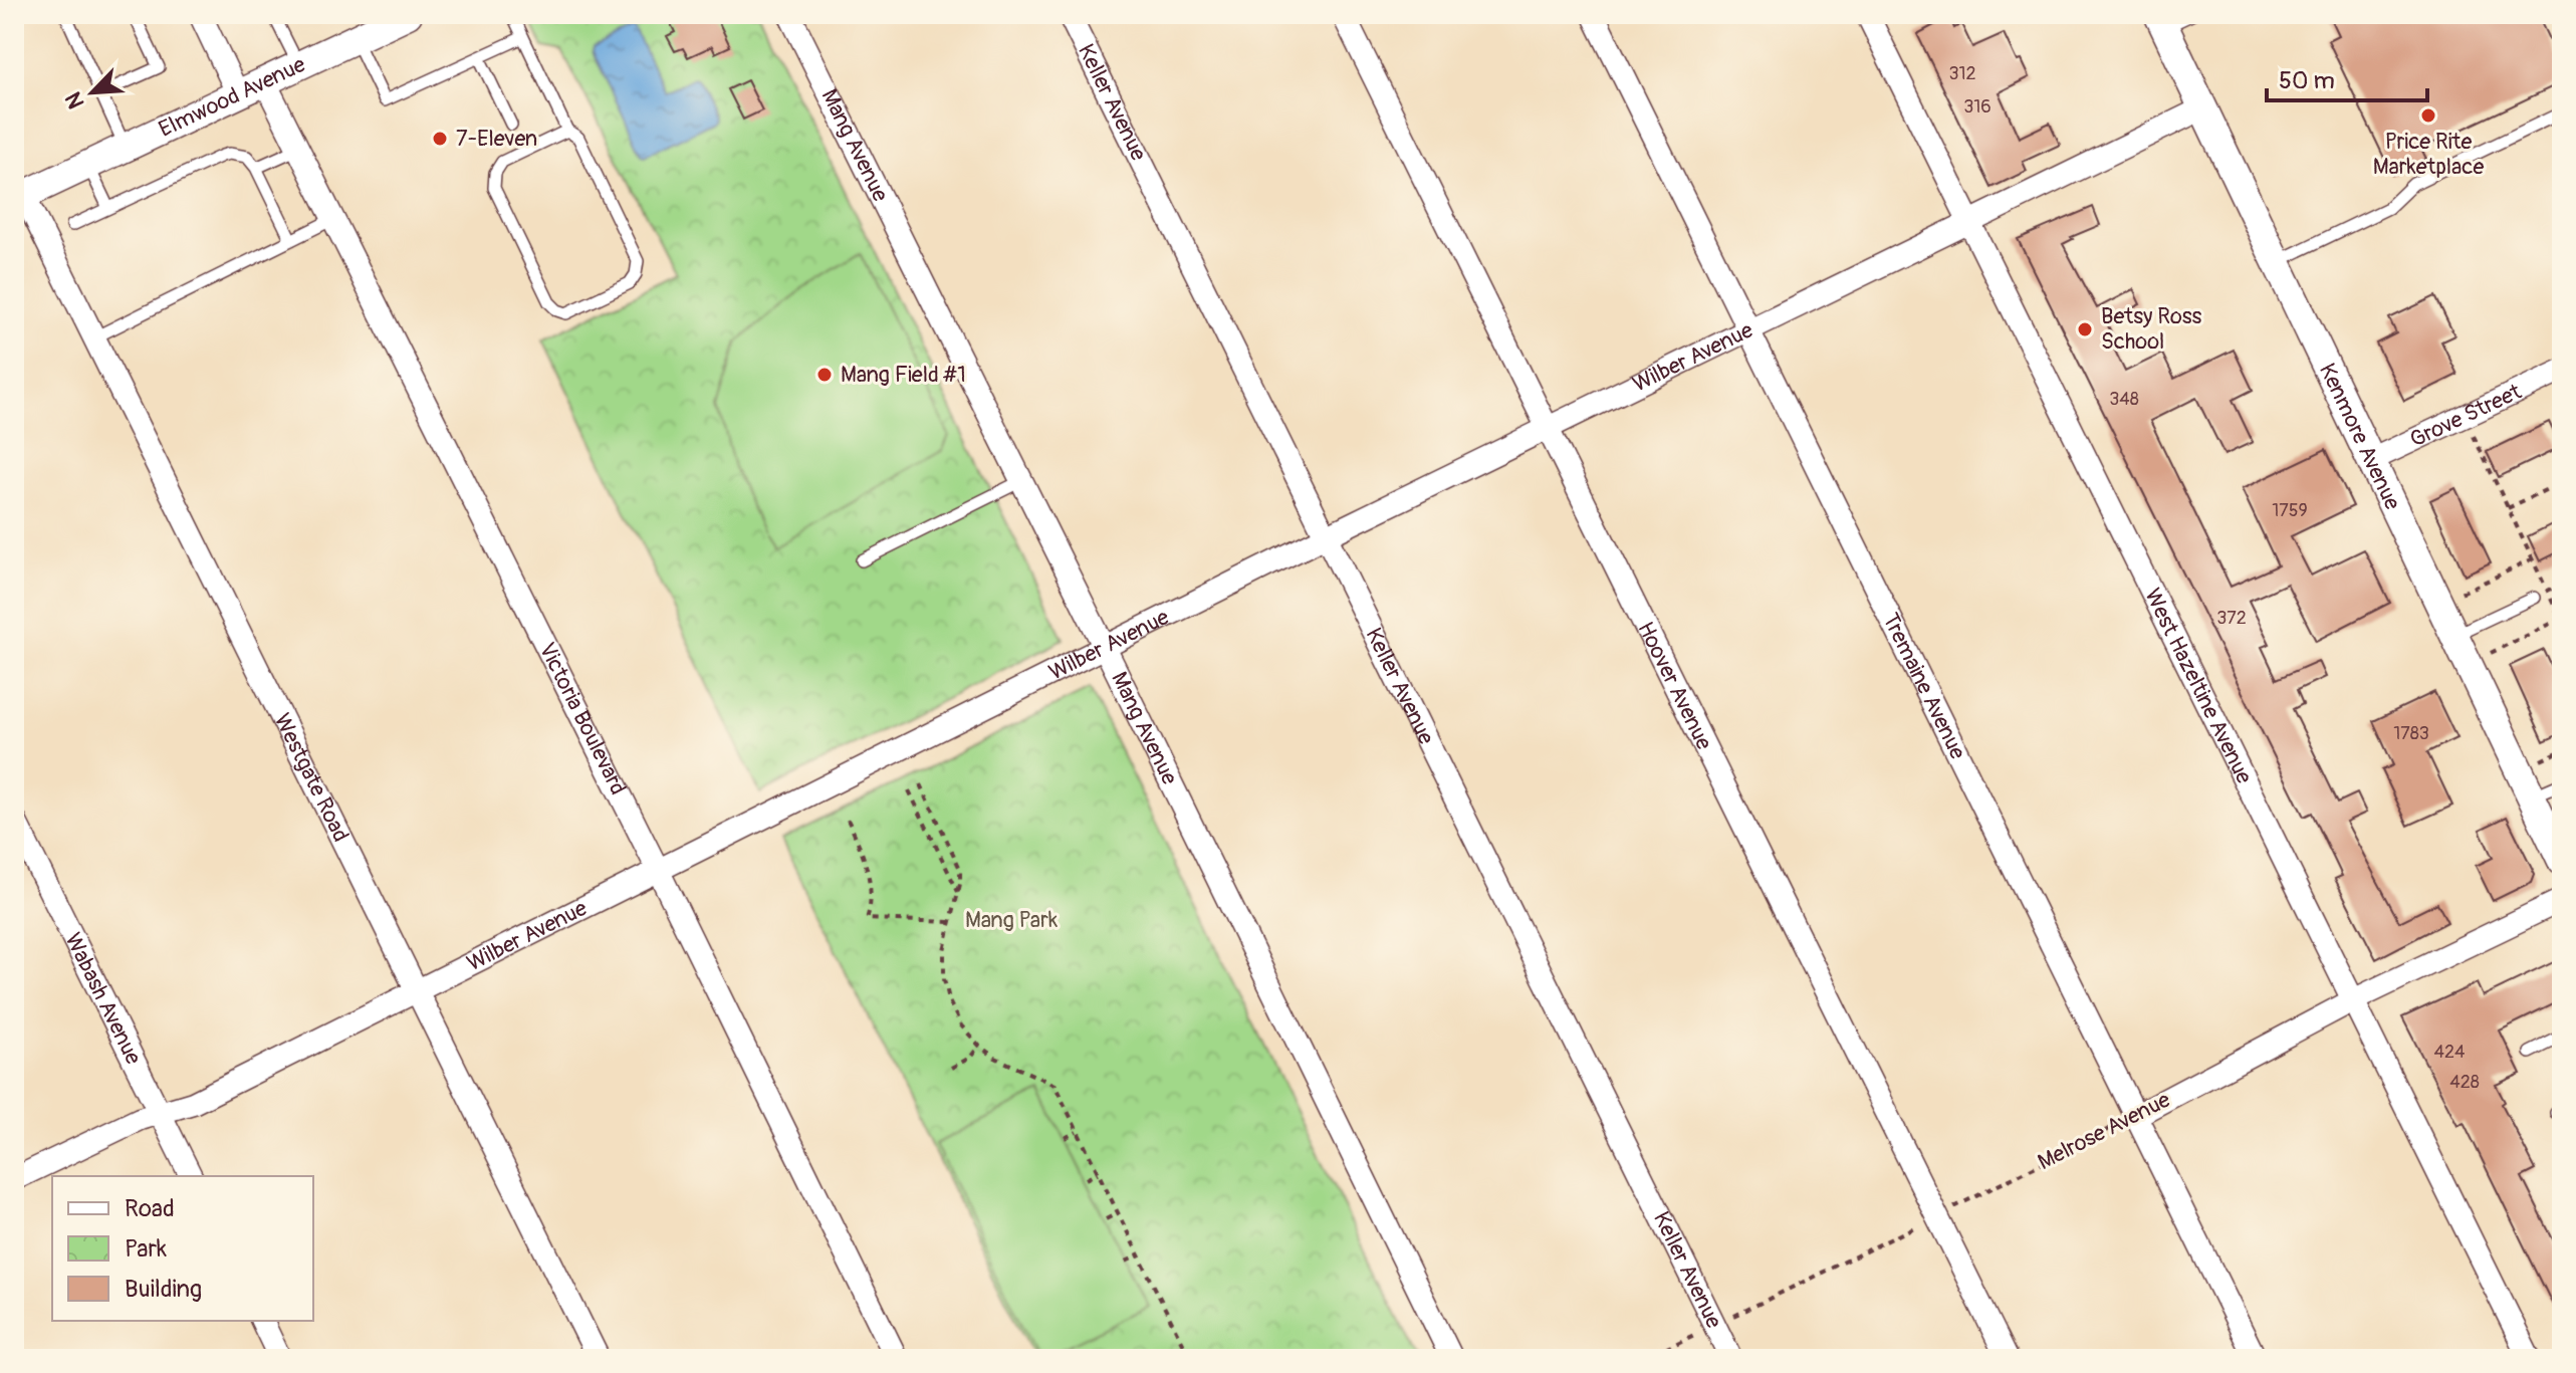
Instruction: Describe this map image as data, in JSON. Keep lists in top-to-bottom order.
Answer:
{
  "streets": {
    "street": [
      "Elmwood Avenue",
      "Keller Avenue",
      "Mang Avenue",
      "Wilber Avenue",
      "Grove Street",
      "Kenmore Avenue",
      "Hoover Avenue",
      "Tremaine Avenue",
      "West Hazeltine Avenue",
      "Victoria Boulevard",
      "Westgate Road",
      "Wabash Avenue",
      "Melrose Avenue"
    ]
  },
  "crossings": [
    ["Elmwood Avenue", "Victoria Boulevard"],
    ["Elmwood Avenue", "Westgate Road"],
    ["Keller Avenue", "Wilber Avenue"],
    ["Keller Avenue", "Melrose Avenue"],
    ["Mang Avenue", "Wilber Avenue"],
    ["Wilber Avenue", "Kenmore Avenue"],
    ["Wilber Avenue", "Hoover Avenue"],
    ["Wilber Avenue", "Tremaine Avenue"],
    ["Wilber Avenue", "West Hazeltine Avenue"],
    ["Wilber Avenue", "Victoria Boulevard"],
    ["Wilber Avenue", "Westgate Road"],
    ["Wilber Avenue", "Wabash Avenue"],
    ["Grove Street", "Kenmore Avenue"],
    ["Hoover Avenue", "Melrose Avenue"],
    ["Tremaine Avenue", "Melrose Avenue"],
    ["West Hazeltine Avenue", "Melrose Avenue"]
  ],
  "parks": ["Mang Park"],
  "places": [
    "Price Rite Marketplace",
    "7-Eleven",
    "Betsy Ross School",
    "Mang Field #1"
  ],
  "house_numbers": [
    "312",
    "316",
    "348",
    "1759",
    "372",
    "1783",
    "424",
    "428"
  ],
  "legend": ["Road", "Park", "Building"],
  "scale_bar": "50 m",
  "north": "bottom left"
}
